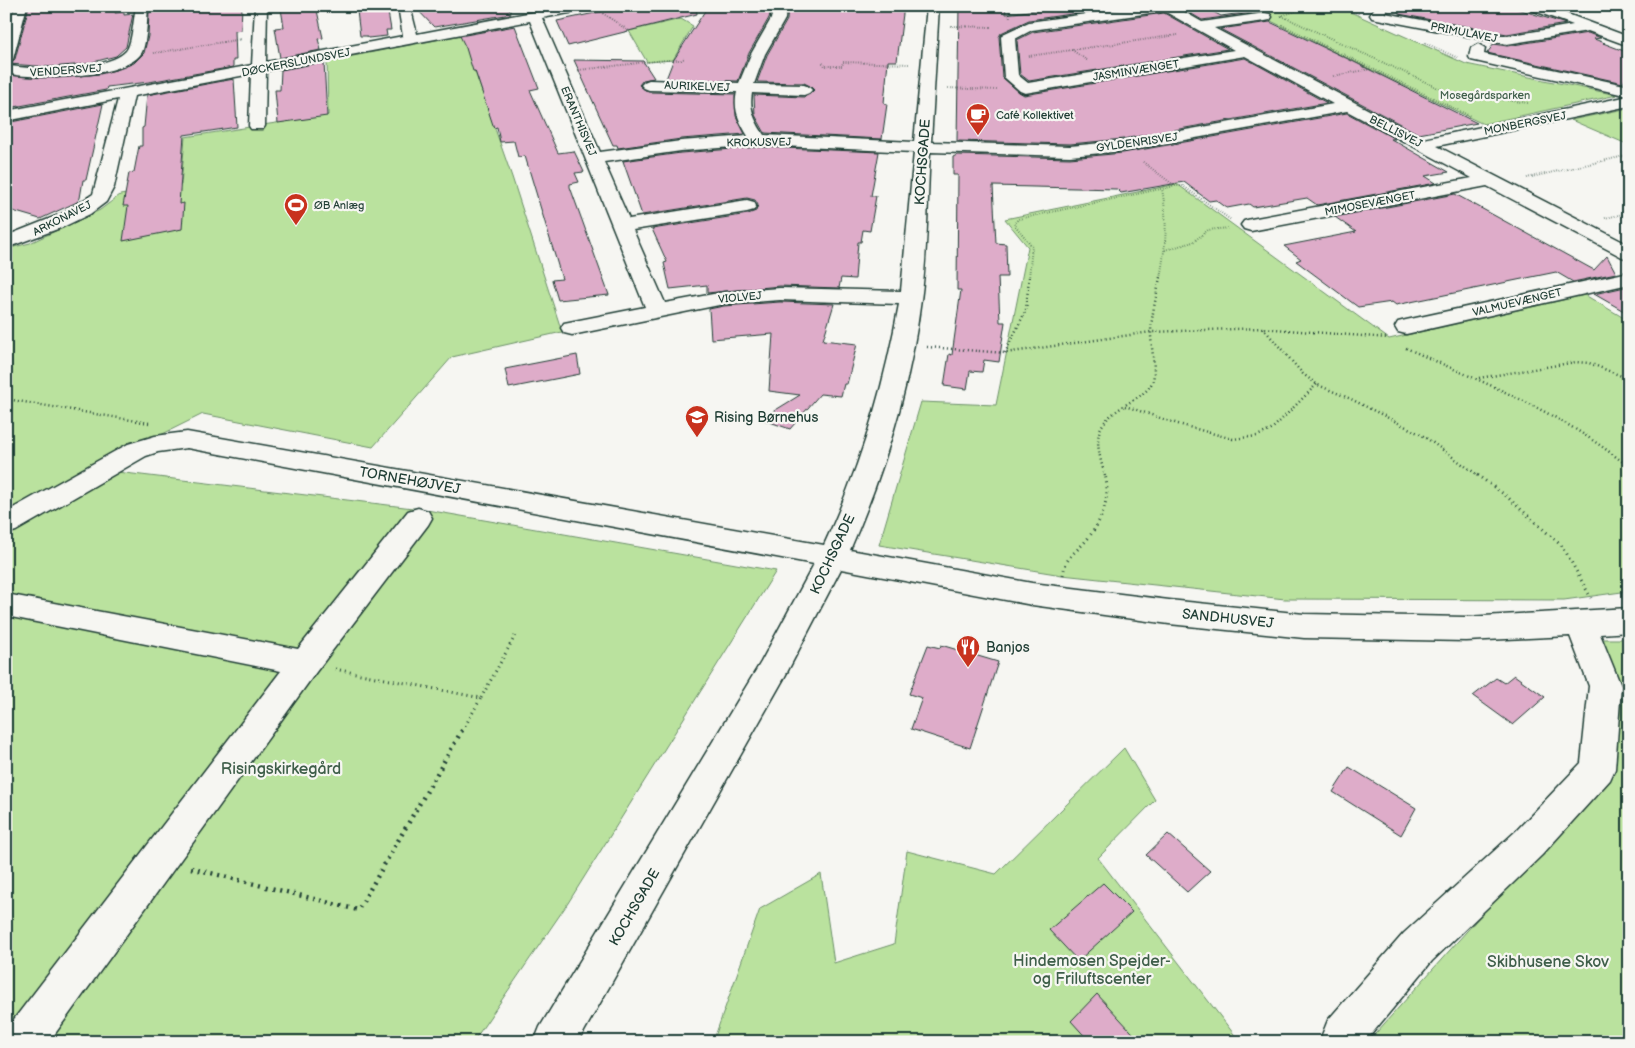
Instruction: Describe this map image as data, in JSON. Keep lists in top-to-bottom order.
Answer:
{
  "streets": {
    "street": [
      "PRIMULAVEJ",
      "DØCKERSLUNDSVEJ",
      "VENDERSVEJ",
      "JASMINVÆNGET",
      "AURIKELVEJ",
      "ERANTHISVEJ",
      "MONBERGSVEJ",
      "BELLISVEJ",
      "KROKUSVEJ",
      "GYLDENRISVEJ",
      "KOCHSGADE",
      "MIMOSEVÆNGET",
      "ARKONAVEJ",
      "VIOLVEJ",
      "VALMUEVÆNGET",
      "TORNEHØJVEJ",
      "SANDHUSVEJ"
    ]
  },
  "crossings": [
    ["DØCKERSLUNDSVEJ", "ERANTHISVEJ"],
    ["DØCKERSLUNDSVEJ", "ARKONAVEJ"],
    ["JASMINVÆNGET", "BELLISVEJ"],
    ["AURIKELVEJ", "KROKUSVEJ"],
    ["ERANTHISVEJ", "KROKUSVEJ"],
    ["ERANTHISVEJ", "VIOLVEJ"],
    ["MONBERGSVEJ", "BELLISVEJ"],
    ["BELLISVEJ", "GYLDENRISVEJ"],
    ["BELLISVEJ", "MIMOSEVÆNGET"],
    ["KROKUSVEJ", "GYLDENRISVEJ"],
    ["KROKUSVEJ", "KOCHSGADE"],
    ["GYLDENRISVEJ", "KOCHSGADE"],
    ["KOCHSGADE", "VIOLVEJ"],
    ["KOCHSGADE", "TORNEHØJVEJ"],
    ["KOCHSGADE", "SANDHUSVEJ"],
    ["TORNEHØJVEJ", "SANDHUSVEJ"]
  ],
  "parks": [
    "Mosegårdsparken",
    "Risingskirkegård",
    "Hindemosen Spejder- og Friluftscenter",
    "Skibhusene Skov"
  ],
  "places": {
    "cafe": ["Café Kollektivet"],
    "sports": ["ØB Anlæg"],
    "school or university": ["Rising Børnehus"],
    "restaurant": ["Banjos"]
  }
}
